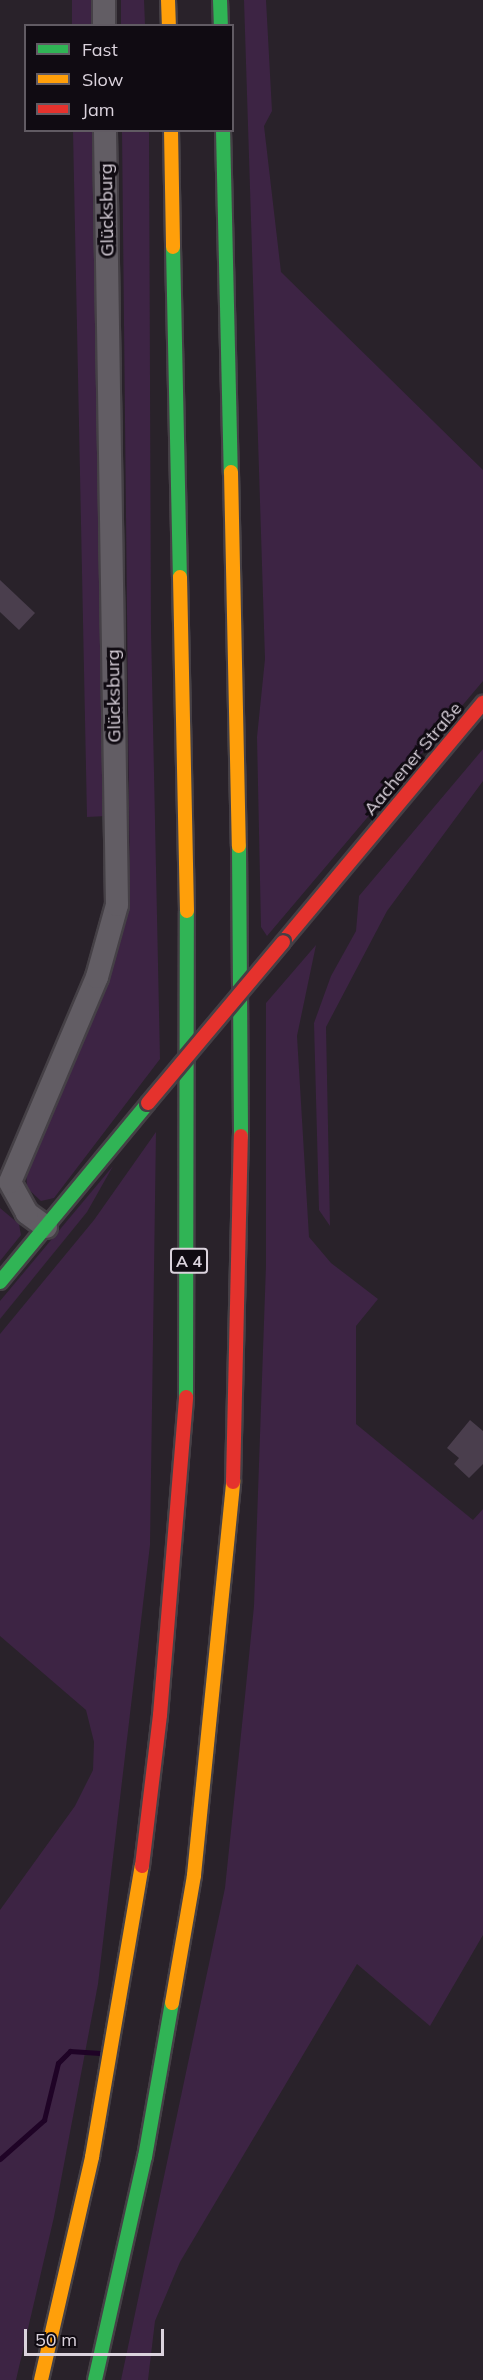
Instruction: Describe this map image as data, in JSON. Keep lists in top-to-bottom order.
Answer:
{
  "streets": {
    "main road": ["Aachener Straße", "A 4"],
    "street": ["Glücksburg"]
  },
  "crossings": [
    ["Glücksburg", "Aachener Straße"]
  ],
  "legend": ["Fast", "Slow", "Jam"],
  "scale_bar": "50 m"
}
